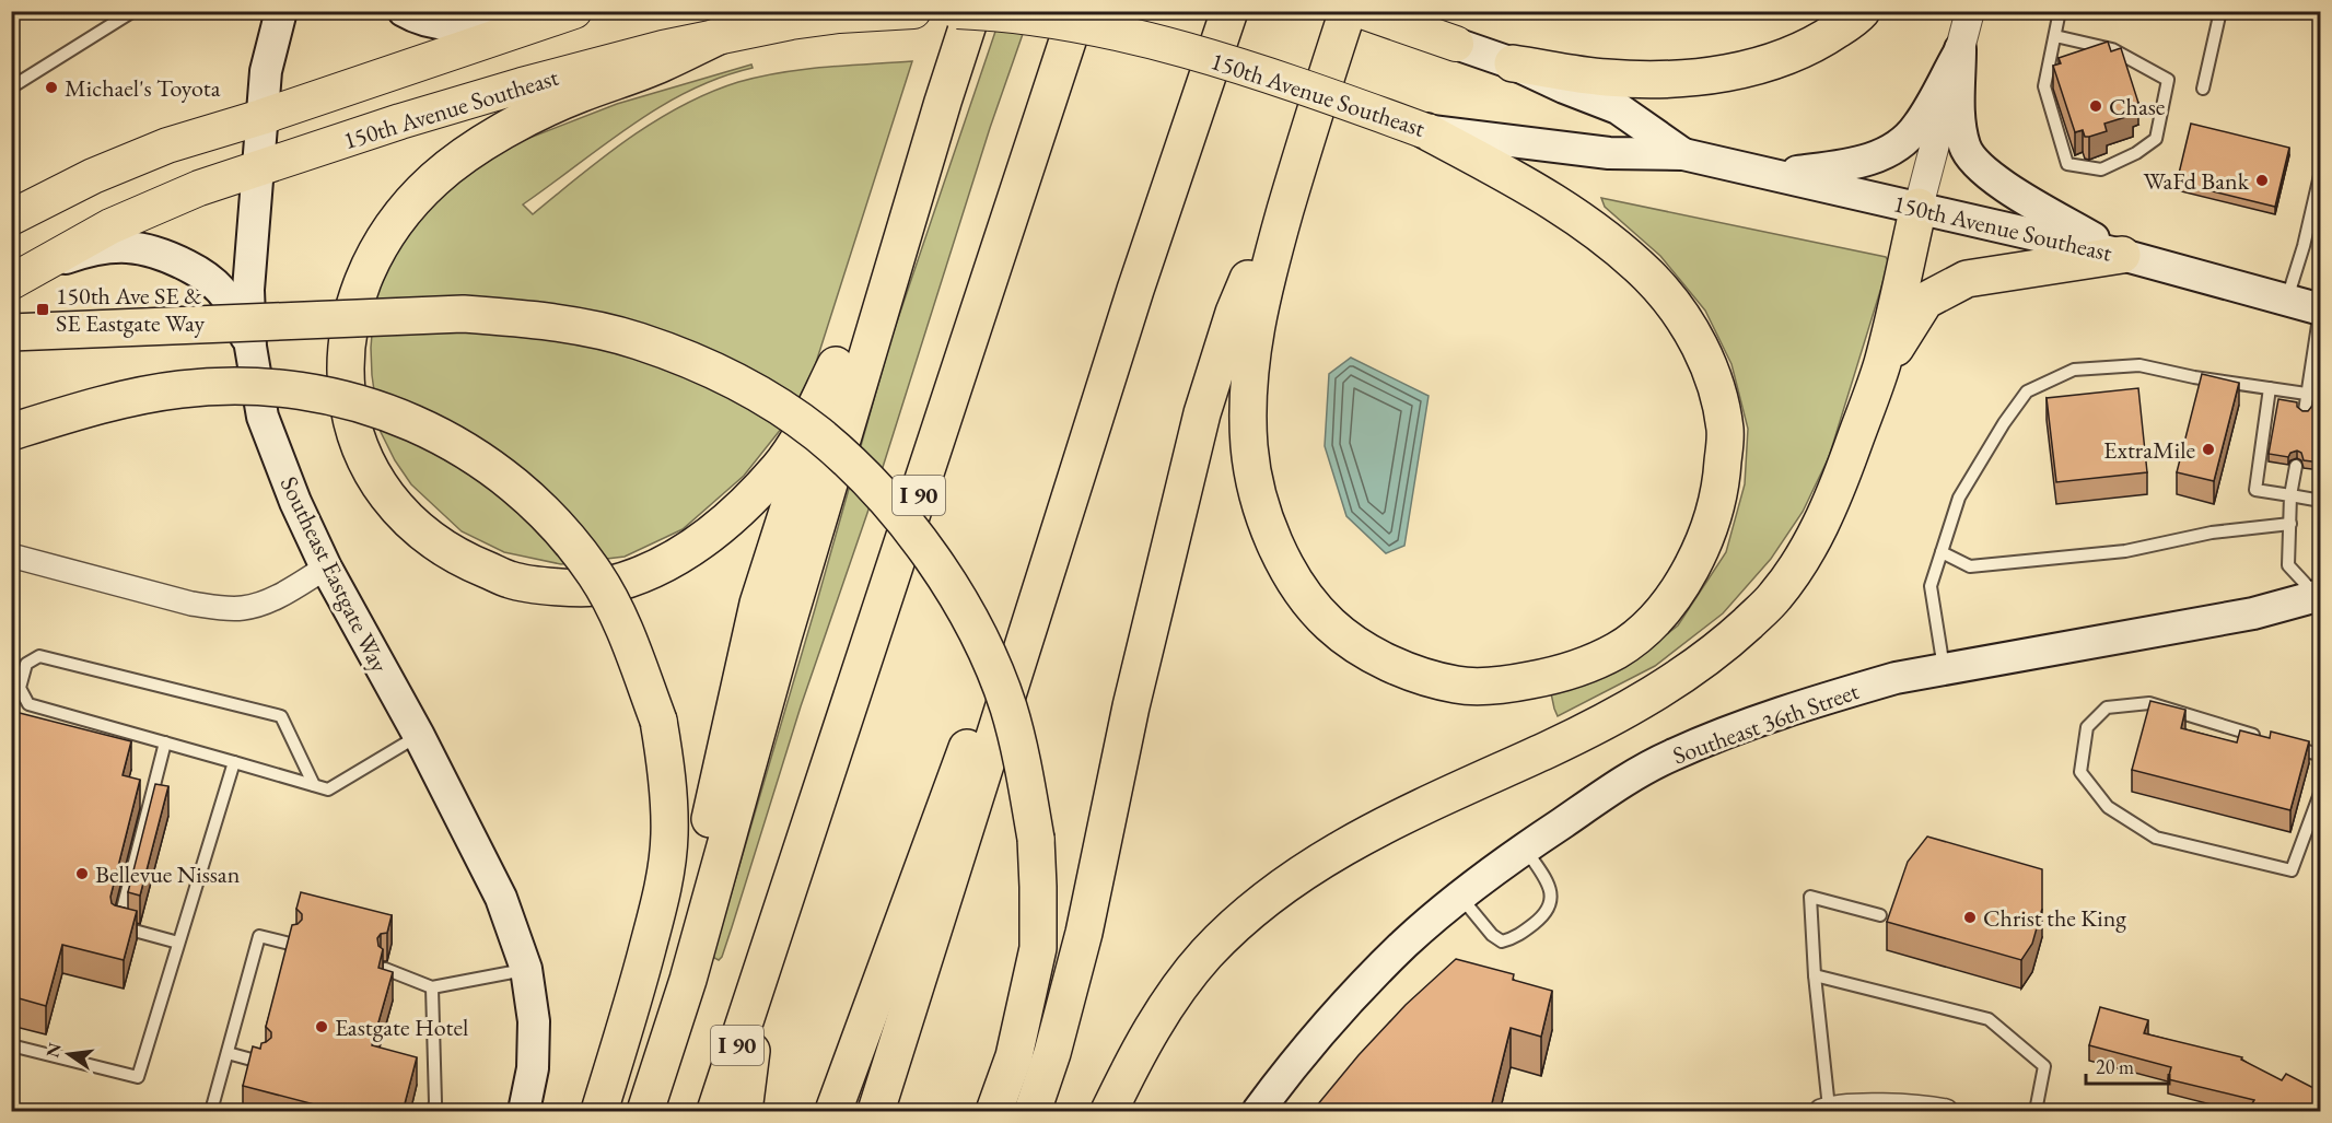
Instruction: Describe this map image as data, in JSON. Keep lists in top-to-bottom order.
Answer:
{
  "streets": {
    "highway": ["I 90"],
    "main road": ["150th Avenue Southeast", "Southeast Eastgate Way", "Southeast 36th Street"]
  },
  "crossings": [
    ["150th Avenue Southeast", "Southeast Eastgate Way"]
  ],
  "places": {
    "other": [
      "Michael's Toyota",
      "Chase",
      "WaFd Bank",
      "ExtraMile",
      "Bellevue Nissan",
      "Christ the King",
      "Eastgate Hotel"
    ],
    "transit": ["150th Ave SE & SE Eastgate Way"]
  },
  "scale_bar": "20 m",
  "north": "left"
}
